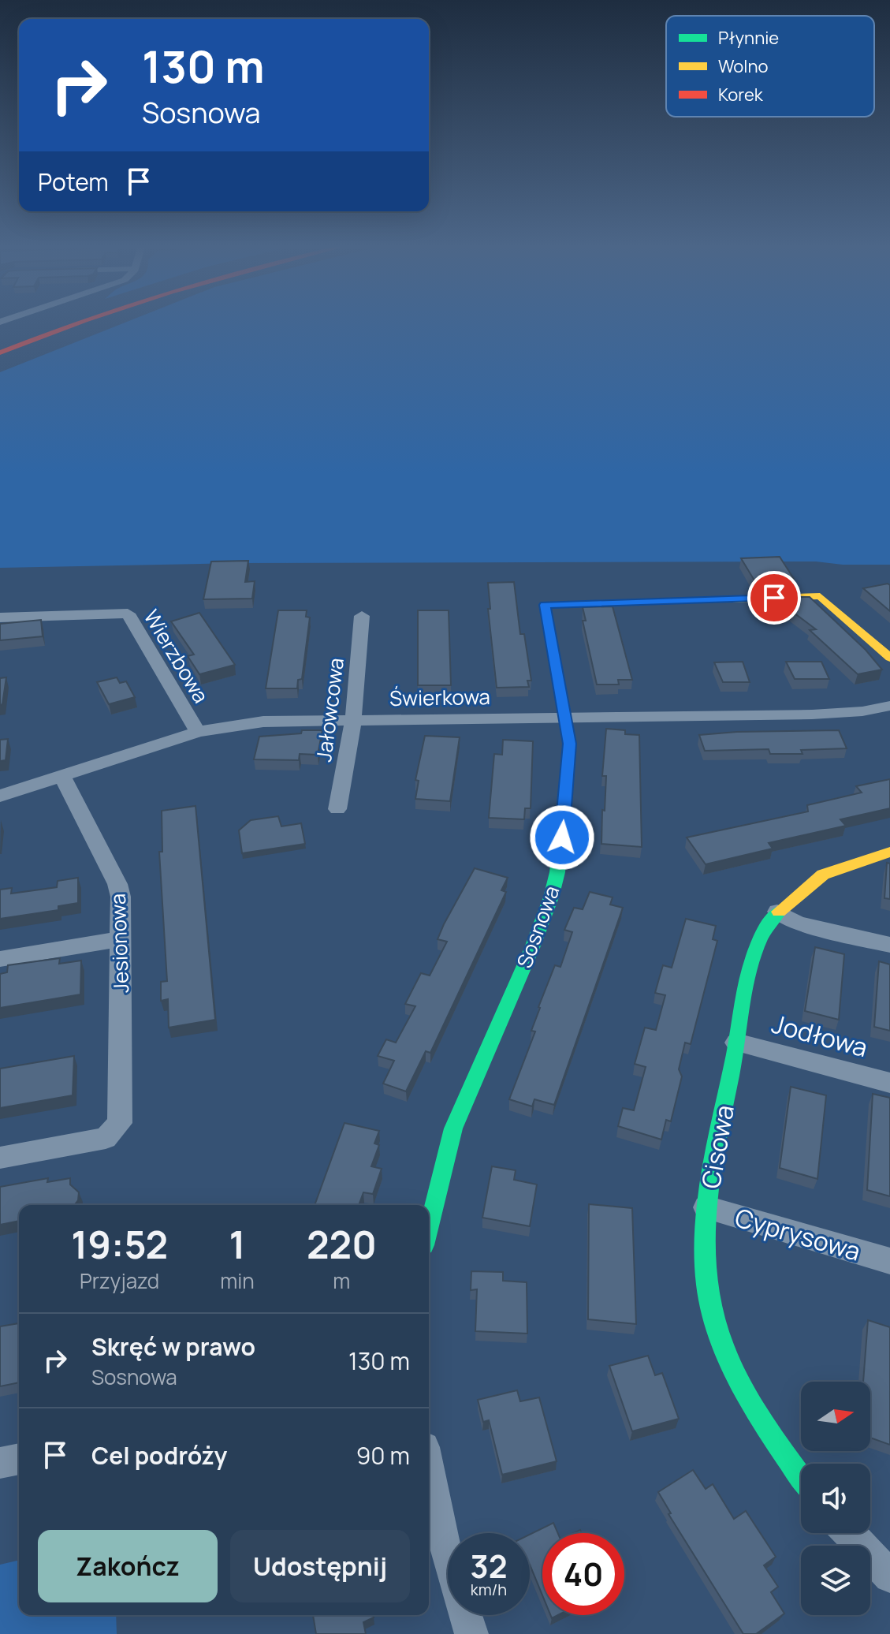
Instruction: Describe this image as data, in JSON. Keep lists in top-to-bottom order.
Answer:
{
  "streets": {
    "main road": ["Sosnowa", "Cisowa"],
    "street": [
      "Wierzbowa",
      "Świerkowa",
      "Jałowcowa",
      "Jesionowa",
      "Jodłowa",
      "Cyprysowa"
    ]
  },
  "crossings": [
    ["Wierzbowa", "Świerkowa"],
    ["Świerkowa", "Jałowcowa"],
    ["Świerkowa", "Sosnowa"],
    ["Świerkowa", "Jesionowa"],
    ["Jodłowa", "Cisowa"],
    ["Cisowa", "Cyprysowa"]
  ],
  "legend": ["Płynnie", "Wolno", "Korek"],
  "north": "right",
  "page": {
    "turn": ["130 m", "Sosnowa"],
    "then": "Potem",
    "eta": [
      "19:52",
      "Przyjazd",
      "1",
      "min",
      "220",
      "m"
    ],
    "list": [
      {
        "name": "Skręć w prawo",
        "note": "Sosnowa",
        "value": "130 m"
      },
      {
        "name": "Cel podróży",
        "value": "90 m"
      }
    ],
    "buttons": ["Zakończ", "Udostępnij"],
    "speed": "32 km/h",
    "limit": "40"
  }
}
